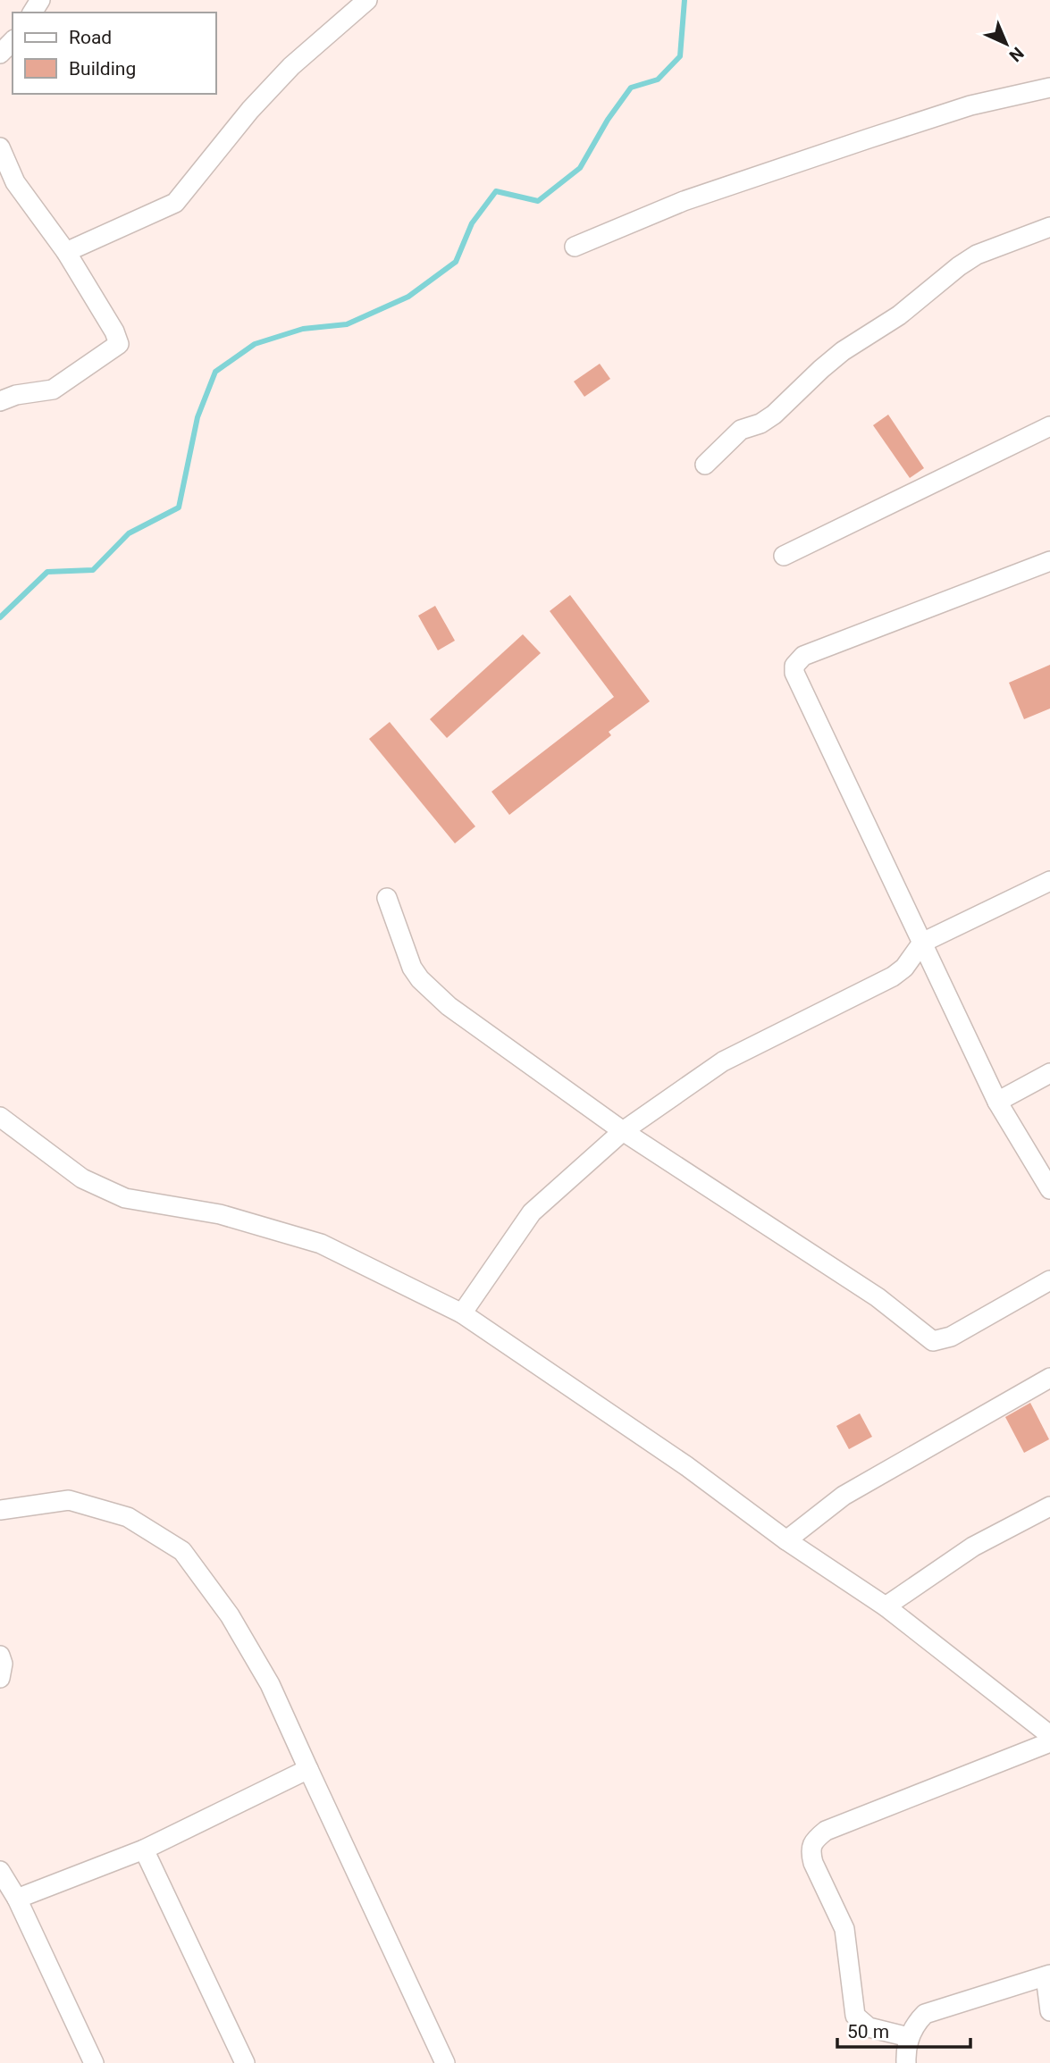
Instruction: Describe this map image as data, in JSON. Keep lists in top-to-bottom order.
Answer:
{
  "legend": ["Road", "Building"],
  "scale_bar": "50 m",
  "north": "bottom right"
}
